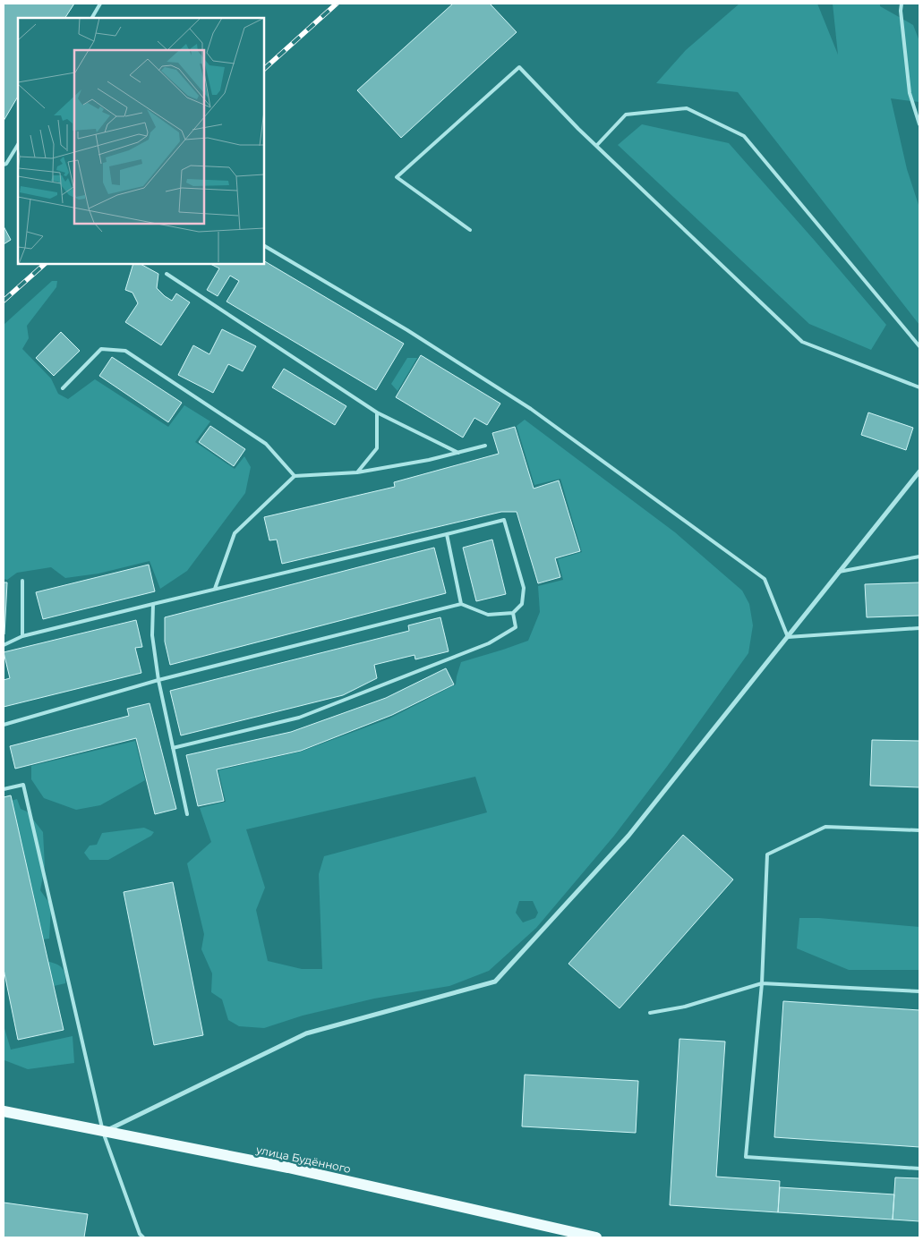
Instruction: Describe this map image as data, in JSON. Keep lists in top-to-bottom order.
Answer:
{
  "streets": {
    "main road": ["улица Будённого"]
  }
}
